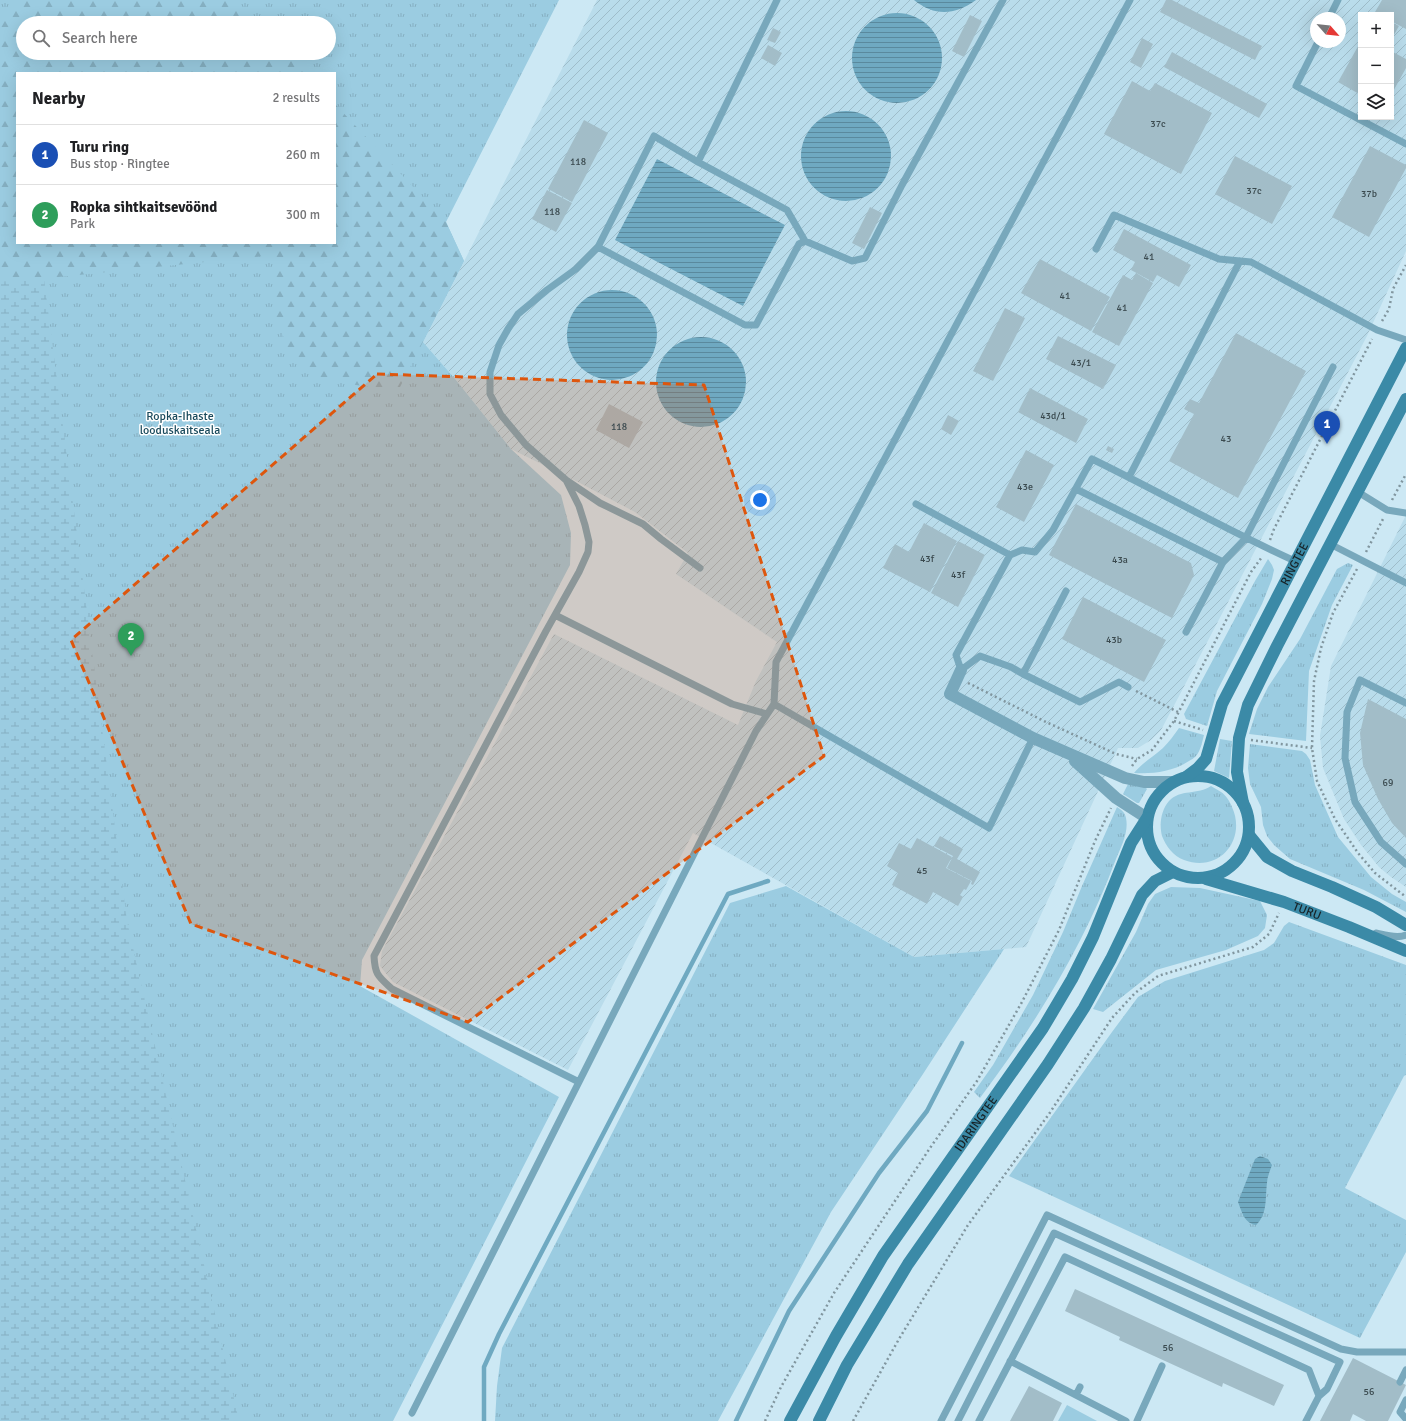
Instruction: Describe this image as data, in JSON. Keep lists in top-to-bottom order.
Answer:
{
  "streets": {
    "main road": ["RINGTEE", "TURU", "IDARINGTEE"]
  },
  "crossings": [
    ["RINGTEE", "TURU"],
    ["RINGTEE", "IDARINGTEE"],
    ["TURU", "IDARINGTEE"]
  ],
  "parks": ["Ropka-Ihaste looduskaitseala"],
  "house_numbers": [
    "37c",
    "118",
    "37c",
    "37b",
    "118",
    "41",
    "41",
    "41",
    "43/1",
    "43d/1",
    "118",
    "43",
    "43e",
    "43f",
    "43a",
    "43f",
    "43b",
    "69",
    "45",
    "56",
    "56"
  ],
  "north": "bottom right",
  "page": {
    "map_buttons": ["+", "−"],
    "search": "Search here",
    "heading": ["Nearby", "2 results"],
    "list": [
      {
        "mark": "1",
        "name": "Turu ring",
        "note": "Bus stop · Ringtee",
        "value": "260 m"
      },
      {
        "mark": "2",
        "name": "Ropka sihtkaitsevöönd",
        "note": "Park",
        "value": "300 m"
      }
    ],
    "pins": ["1", "2"]
  }
}
